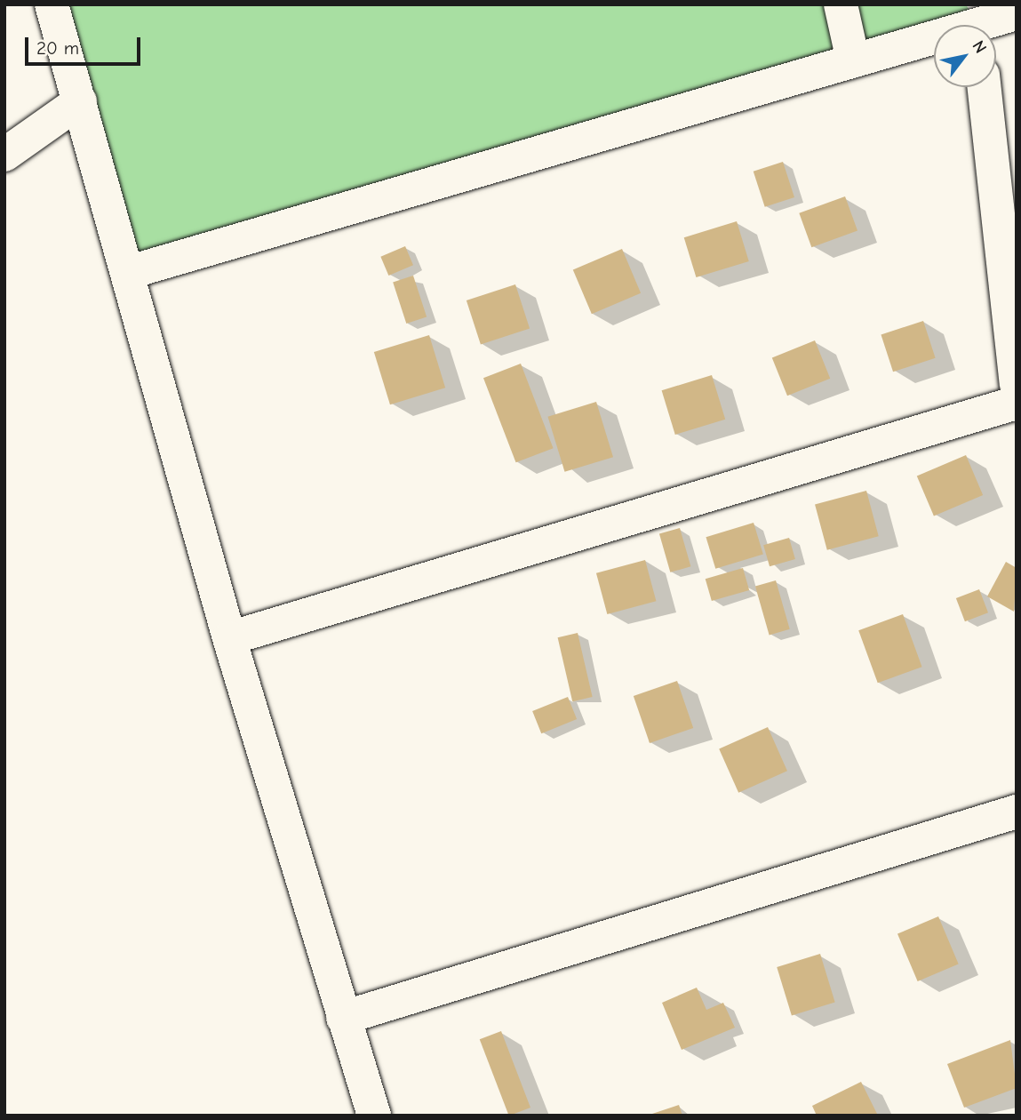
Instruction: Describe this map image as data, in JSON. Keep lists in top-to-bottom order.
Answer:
{
  "scale_bar": "20 m",
  "north": "top right"
}
